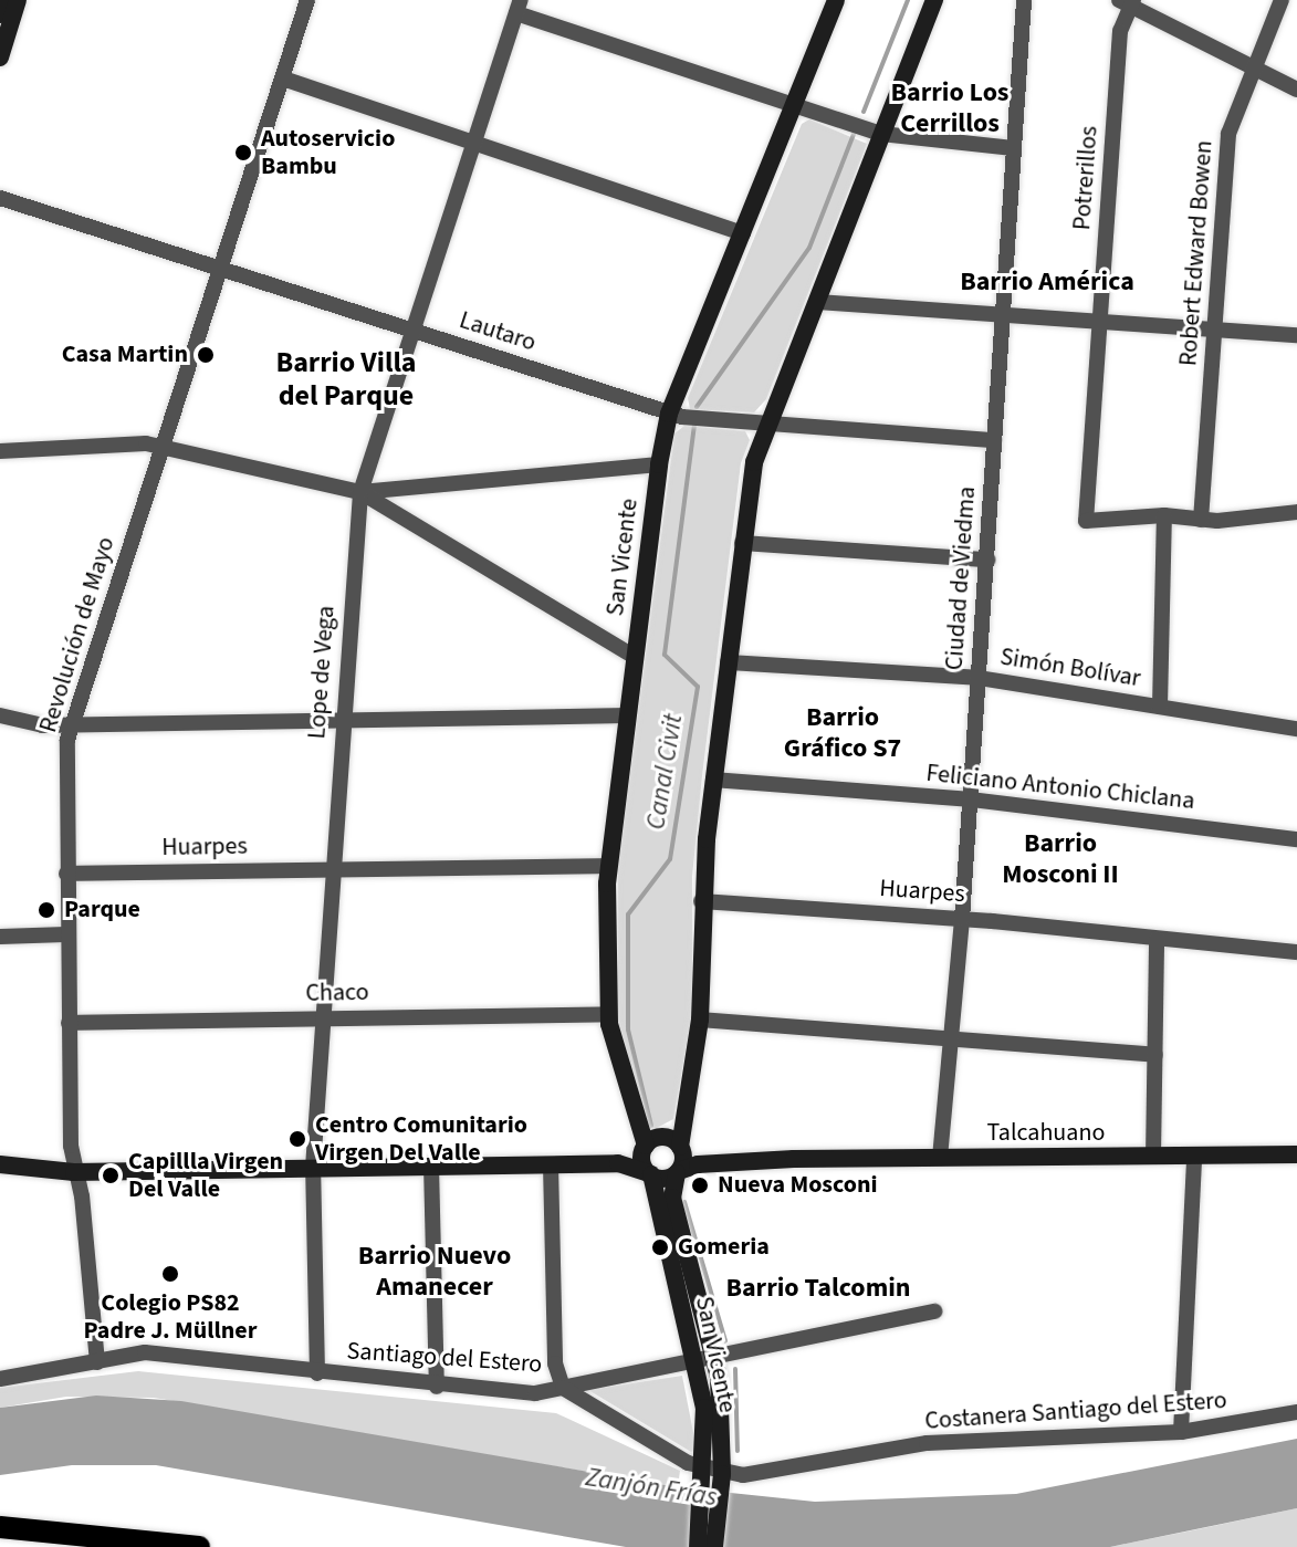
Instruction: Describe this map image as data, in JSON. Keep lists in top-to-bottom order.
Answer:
{
  "streets": {
    "main road": ["San Vicente", "Talcahuano"],
    "street": [
      "Potrerillos",
      "Robert Edward Bowen",
      "Lautaro",
      "Ciudad de Viedma",
      "Revolución de Mayo",
      "Simón Bolívar",
      "Lope de Vega",
      "Feliciano Antonio Chiclana",
      "Huarpes",
      "Chaco",
      "Santiago del Estero",
      "Costanera Santiago del Estero"
    ]
  },
  "crossings": [
    ["Lautaro", "San Vicente"],
    ["Lautaro", "Ciudad de Viedma"],
    ["Lautaro", "Revolución de Mayo"],
    ["Lautaro", "Lope de Vega"],
    ["San Vicente", "Huarpes"],
    ["San Vicente", "Chaco"],
    ["San Vicente", "Talcahuano"],
    ["San Vicente", "Santiago del Estero"],
    ["San Vicente", "Costanera Santiago del Estero"],
    ["Ciudad de Viedma", "Simón Bolívar"],
    ["Ciudad de Viedma", "Feliciano Antonio Chiclana"],
    ["Ciudad de Viedma", "Huarpes"],
    ["Ciudad de Viedma", "Talcahuano"],
    ["Revolución de Mayo", "Huarpes"],
    ["Revolución de Mayo", "Chaco"],
    ["Revolución de Mayo", "Santiago del Estero"],
    ["Lope de Vega", "Huarpes"],
    ["Lope de Vega", "Chaco"],
    ["Lope de Vega", "Santiago del Estero"]
  ],
  "districts": [
    "Barrio Los Cerrillos",
    "Barrio América",
    "Barrio Villa del Parque",
    "Barrio Gráfico S7",
    "Barrio Mosconi II",
    "Barrio Nuevo Amanecer",
    "Barrio Talcomin"
  ],
  "water": ["Canal Civit", "Zanjón Frías"],
  "places": [
    "Autoservicio Bambu",
    "Casa Martin",
    "Parque",
    "Centro Comunitario Virgen Del Valle",
    "Capillla Virgen Del Valle",
    "Nueva Mosconi",
    "Gomeria",
    "Colegio PS82 Padre J. Müllner"
  ]
}
